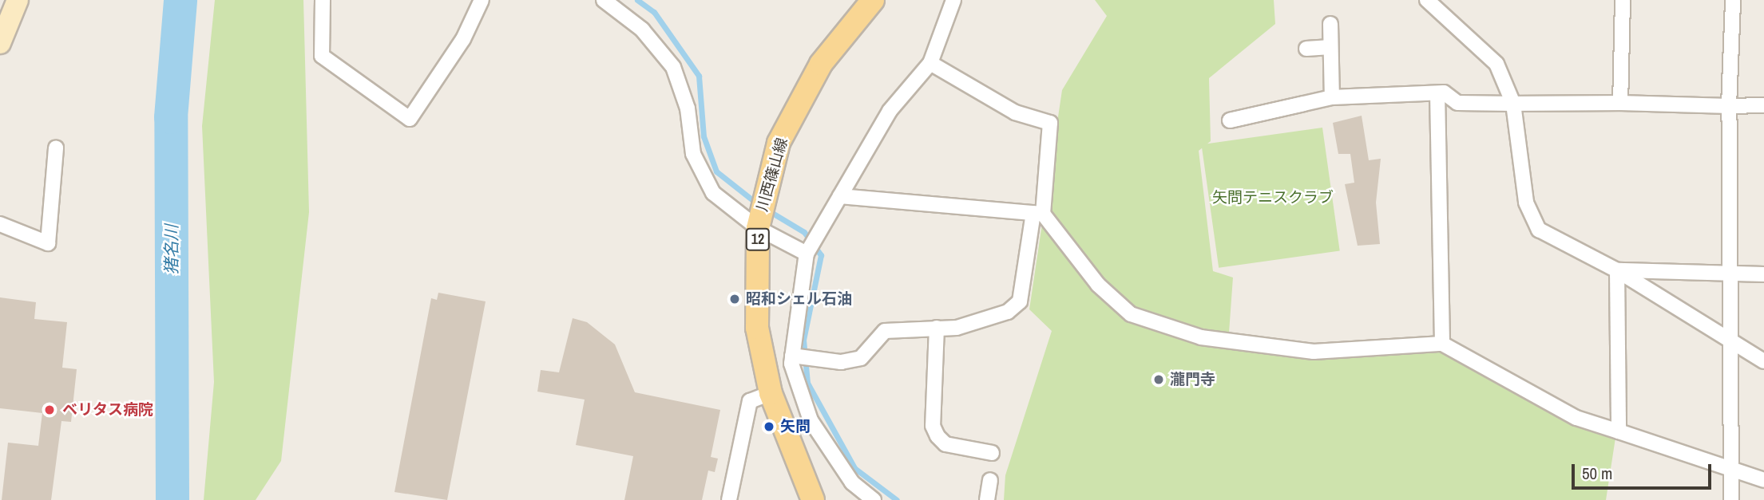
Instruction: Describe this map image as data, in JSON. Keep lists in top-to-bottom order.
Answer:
{
  "streets": {
    "main road": ["川西篠山線", "12"]
  },
  "water": ["猪名川"],
  "parks": ["矢問テニスクラブ"],
  "places": [
    "昭和シェル石油",
    "瀧門寺",
    "ベリタス病院",
    "矢問"
  ],
  "scale_bar": "50 m"
}
